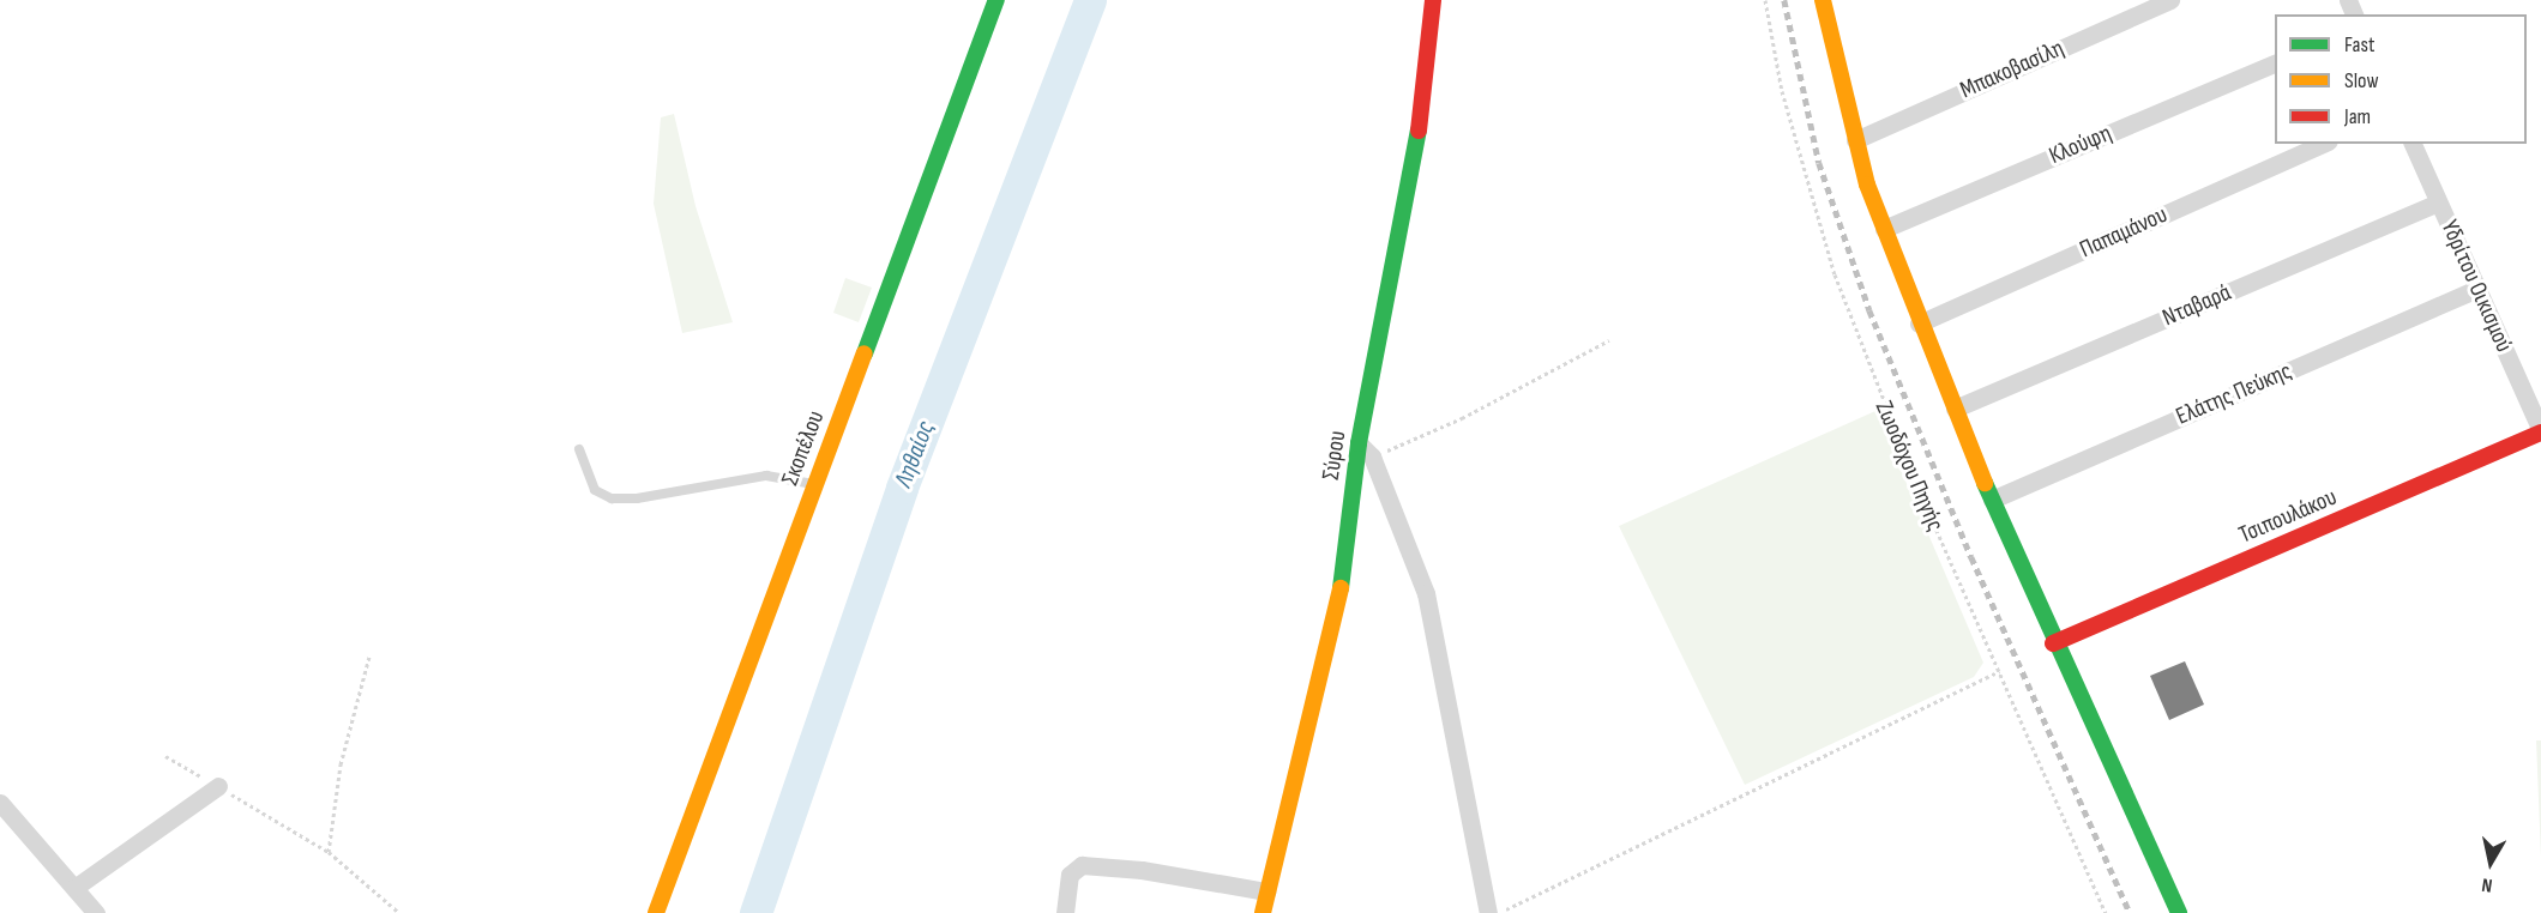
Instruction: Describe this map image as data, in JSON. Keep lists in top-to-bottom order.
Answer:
{
  "streets": {
    "street": [
      "Μπακοβασίλη",
      "Κλούφη",
      "Παπαμάνου",
      "Υδρίτου Οικισμού",
      "Νταβαρά",
      "Ελάτης Πεύκης",
      "Σκοπέλου",
      "Σύρου",
      "Τσιπουλάκου"
    ],
    "path": ["Ζωοδόχου Πηγής"]
  },
  "crossings": [
    ["Υδρίτου Οικισμού", "Νταβαρά"],
    ["Υδρίτου Οικισμού", "Ελάτης Πεύκης"],
    ["Υδρίτου Οικισμού", "Τσιπουλάκου"]
  ],
  "water": ["Ληθαίος"],
  "legend": ["Fast", "Slow", "Jam"],
  "north": "bottom"
}
